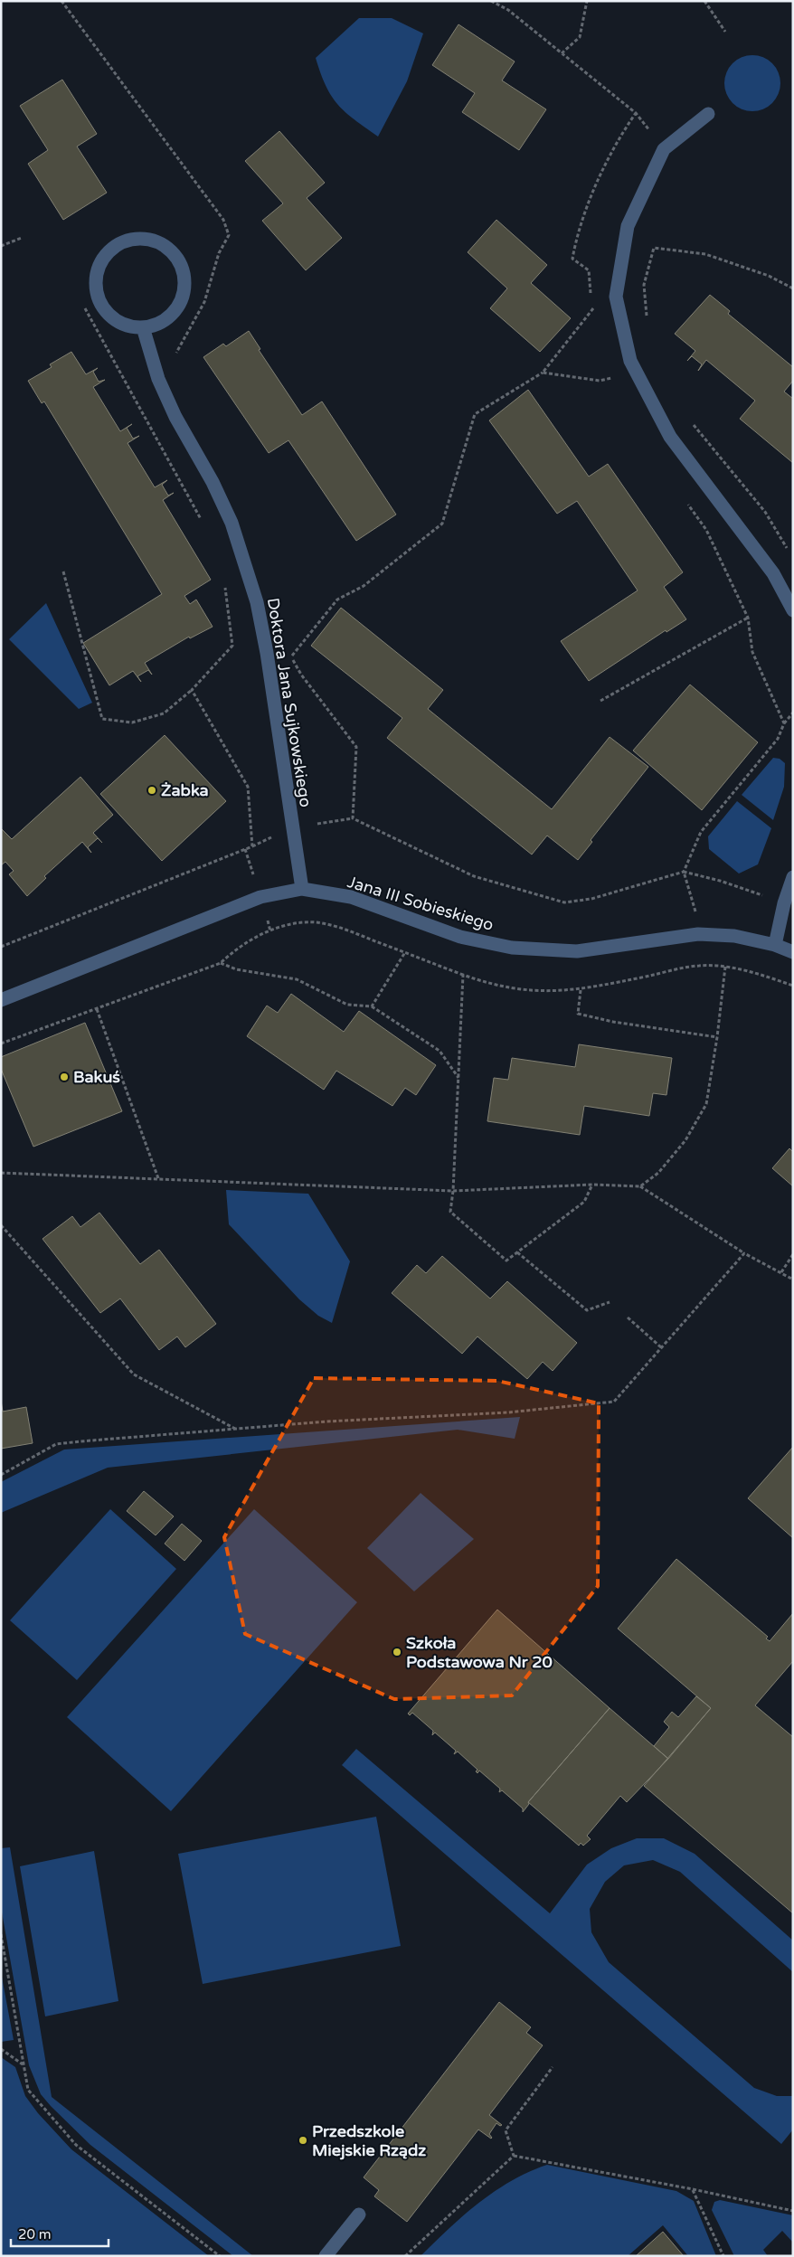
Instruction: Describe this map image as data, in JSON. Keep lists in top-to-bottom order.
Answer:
{
  "streets": {
    "street": ["Doktora Jana Sujkowskiego", "Jana III Sobieskiego"]
  },
  "crossings": [
    ["Doktora Jana Sujkowskiego", "Jana III Sobieskiego"]
  ],
  "places": [
    "Żabka",
    "Bakuś",
    "Szkoła Podstawowa Nr 20",
    "Przedszkole Miejskie Rządz"
  ],
  "scale_bar": "20 m"
}
